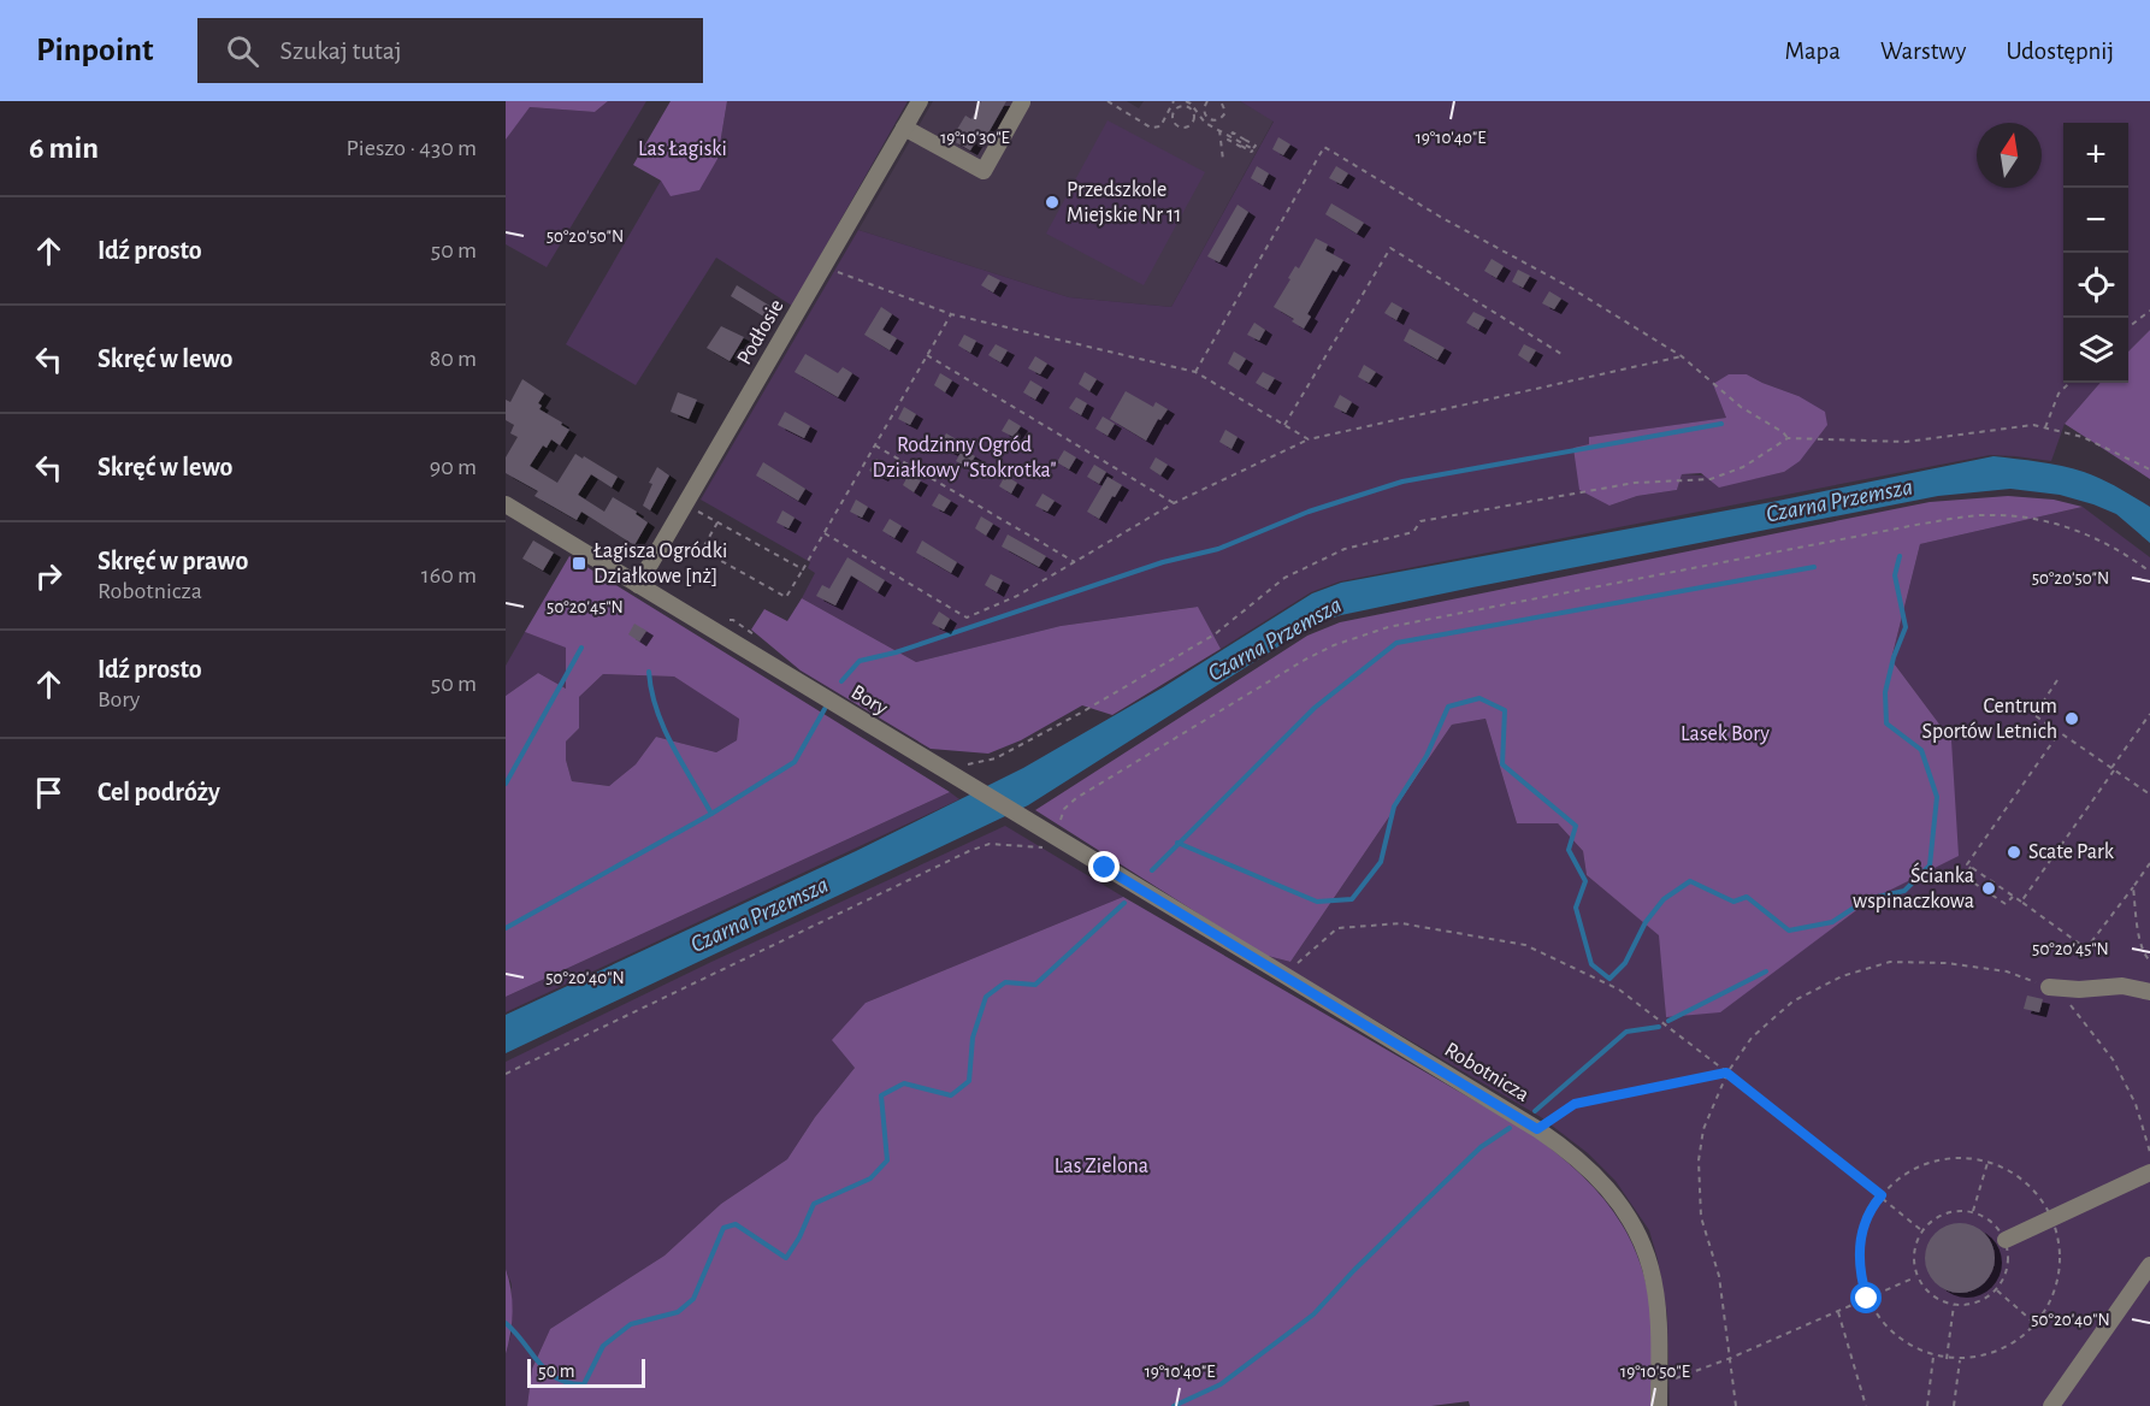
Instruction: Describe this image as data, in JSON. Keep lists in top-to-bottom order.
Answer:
{
  "streets": {
    "street": ["Podłosie", "Bory", "Robotnicza"]
  },
  "crossings": [
    ["Podłosie", "Bory"],
    ["Bory", "Robotnicza"]
  ],
  "water": ["Czarna Przemsza"],
  "parks": [
    "Las Łagiski",
    "Rodzinny Ogród Działkowy \"Stokrotka\"",
    "Lasek Bory",
    "Las Zielona"
  ],
  "places": {
    "other": [
      "Przedszkole Miejskie Nr 11",
      "Centrum Sportów Letnich",
      "Scate Park",
      "Ścianka wspinaczkowa"
    ],
    "transit": ["Łagisza Ogródki Działkowe [nż]"]
  },
  "scale_bar": "50 m",
  "north": "top",
  "page": {
    "header": "Pinpoint",
    "search": "Szukaj tutaj",
    "nav": ["Mapa", "Warstwy", "Udostępnij"],
    "heading": ["6 min", "Pieszo · 430 m"],
    "map_buttons": ["+", "−"],
    "list": [
      ["Idź prosto", "50 m"],
      ["Skręć w lewo", "80 m"],
      ["Skręć w lewo", "90 m"],
      ["Skręć w prawo", "Robotnicza", "160 m"],
      ["Idź prosto", "Bory", "50 m"],
      "Cel podróży"
    ],
    "scale": "50 m"
  },
  "coordinates": [
    "19°10'30\"E",
    "19°10'40\"E",
    "50°20'50\"N",
    "50°20'45\"N",
    "50°20'40\"N",
    "19°10'50\"E"
  ]
}
